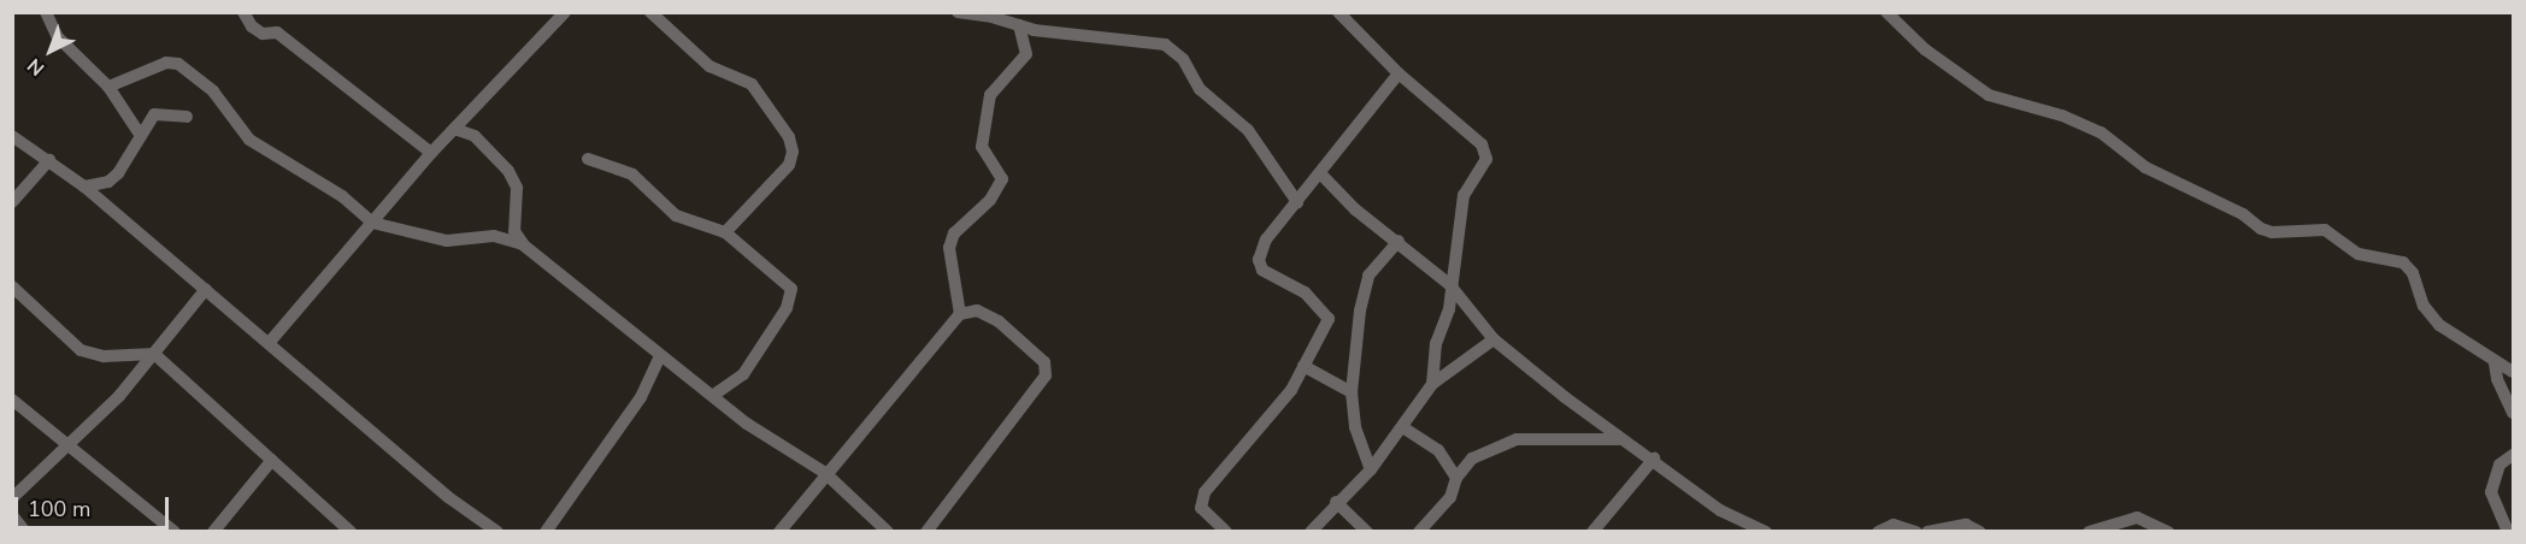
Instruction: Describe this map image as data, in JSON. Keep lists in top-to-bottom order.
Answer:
{
  "scale_bar": "100 m",
  "north": "bottom left"
}
